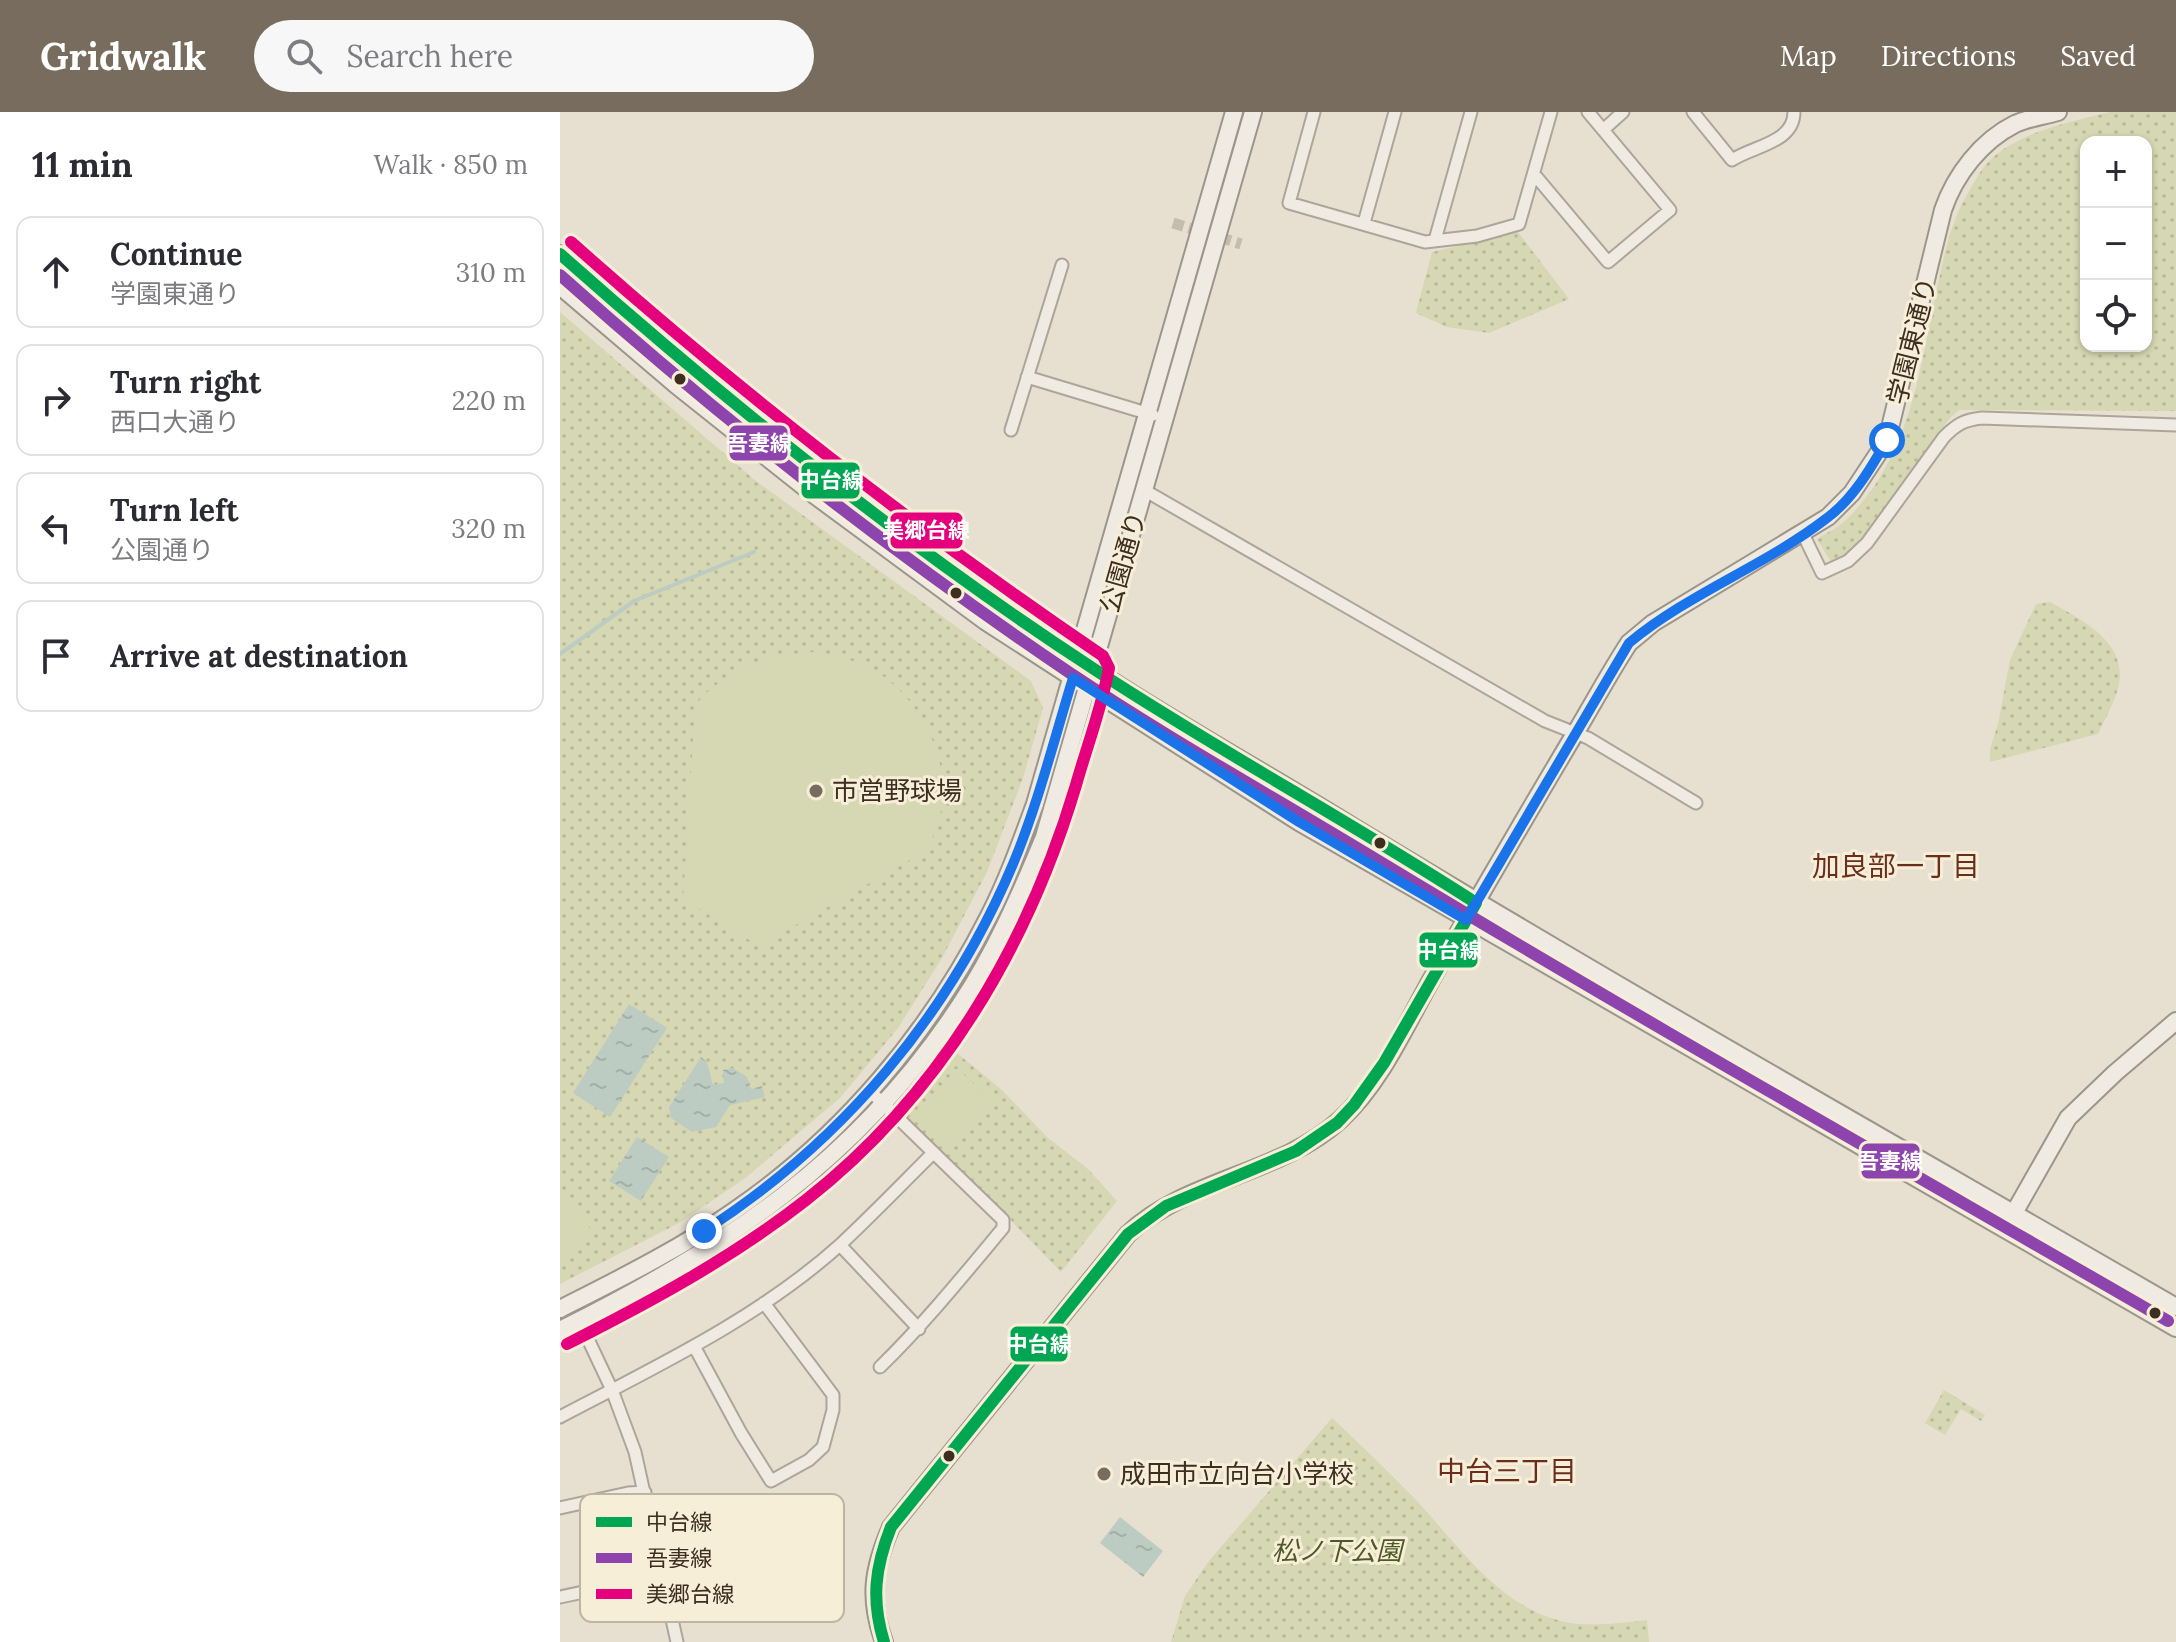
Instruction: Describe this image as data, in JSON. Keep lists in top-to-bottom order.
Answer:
{
  "streets": {
    "street": ["学園東通り", "公園通り"]
  },
  "districts": ["加良部一丁目", "中台三丁目"],
  "parks": ["松ノ下公園"],
  "places": ["市営野球場", "成田市立向台小学校"],
  "lines": ["transit line 美郷台線", "transit line 中台線", "transit line 吾妻線"],
  "legend": ["中台線", "吾妻線", "美郷台線"],
  "page": {
    "header": "Gridwalk",
    "search": "Search here",
    "nav": ["Map", "Directions", "Saved"],
    "heading": ["11 min", "Walk · 850 m"],
    "map_buttons": ["+", "−"],
    "list": [
      ["Continue", "学園東通り", "310 m"],
      ["Turn right", "西口大通り", "220 m"],
      ["Turn left", "公園通り", "320 m"],
      "Arrive at destination"
    ]
  }
}
